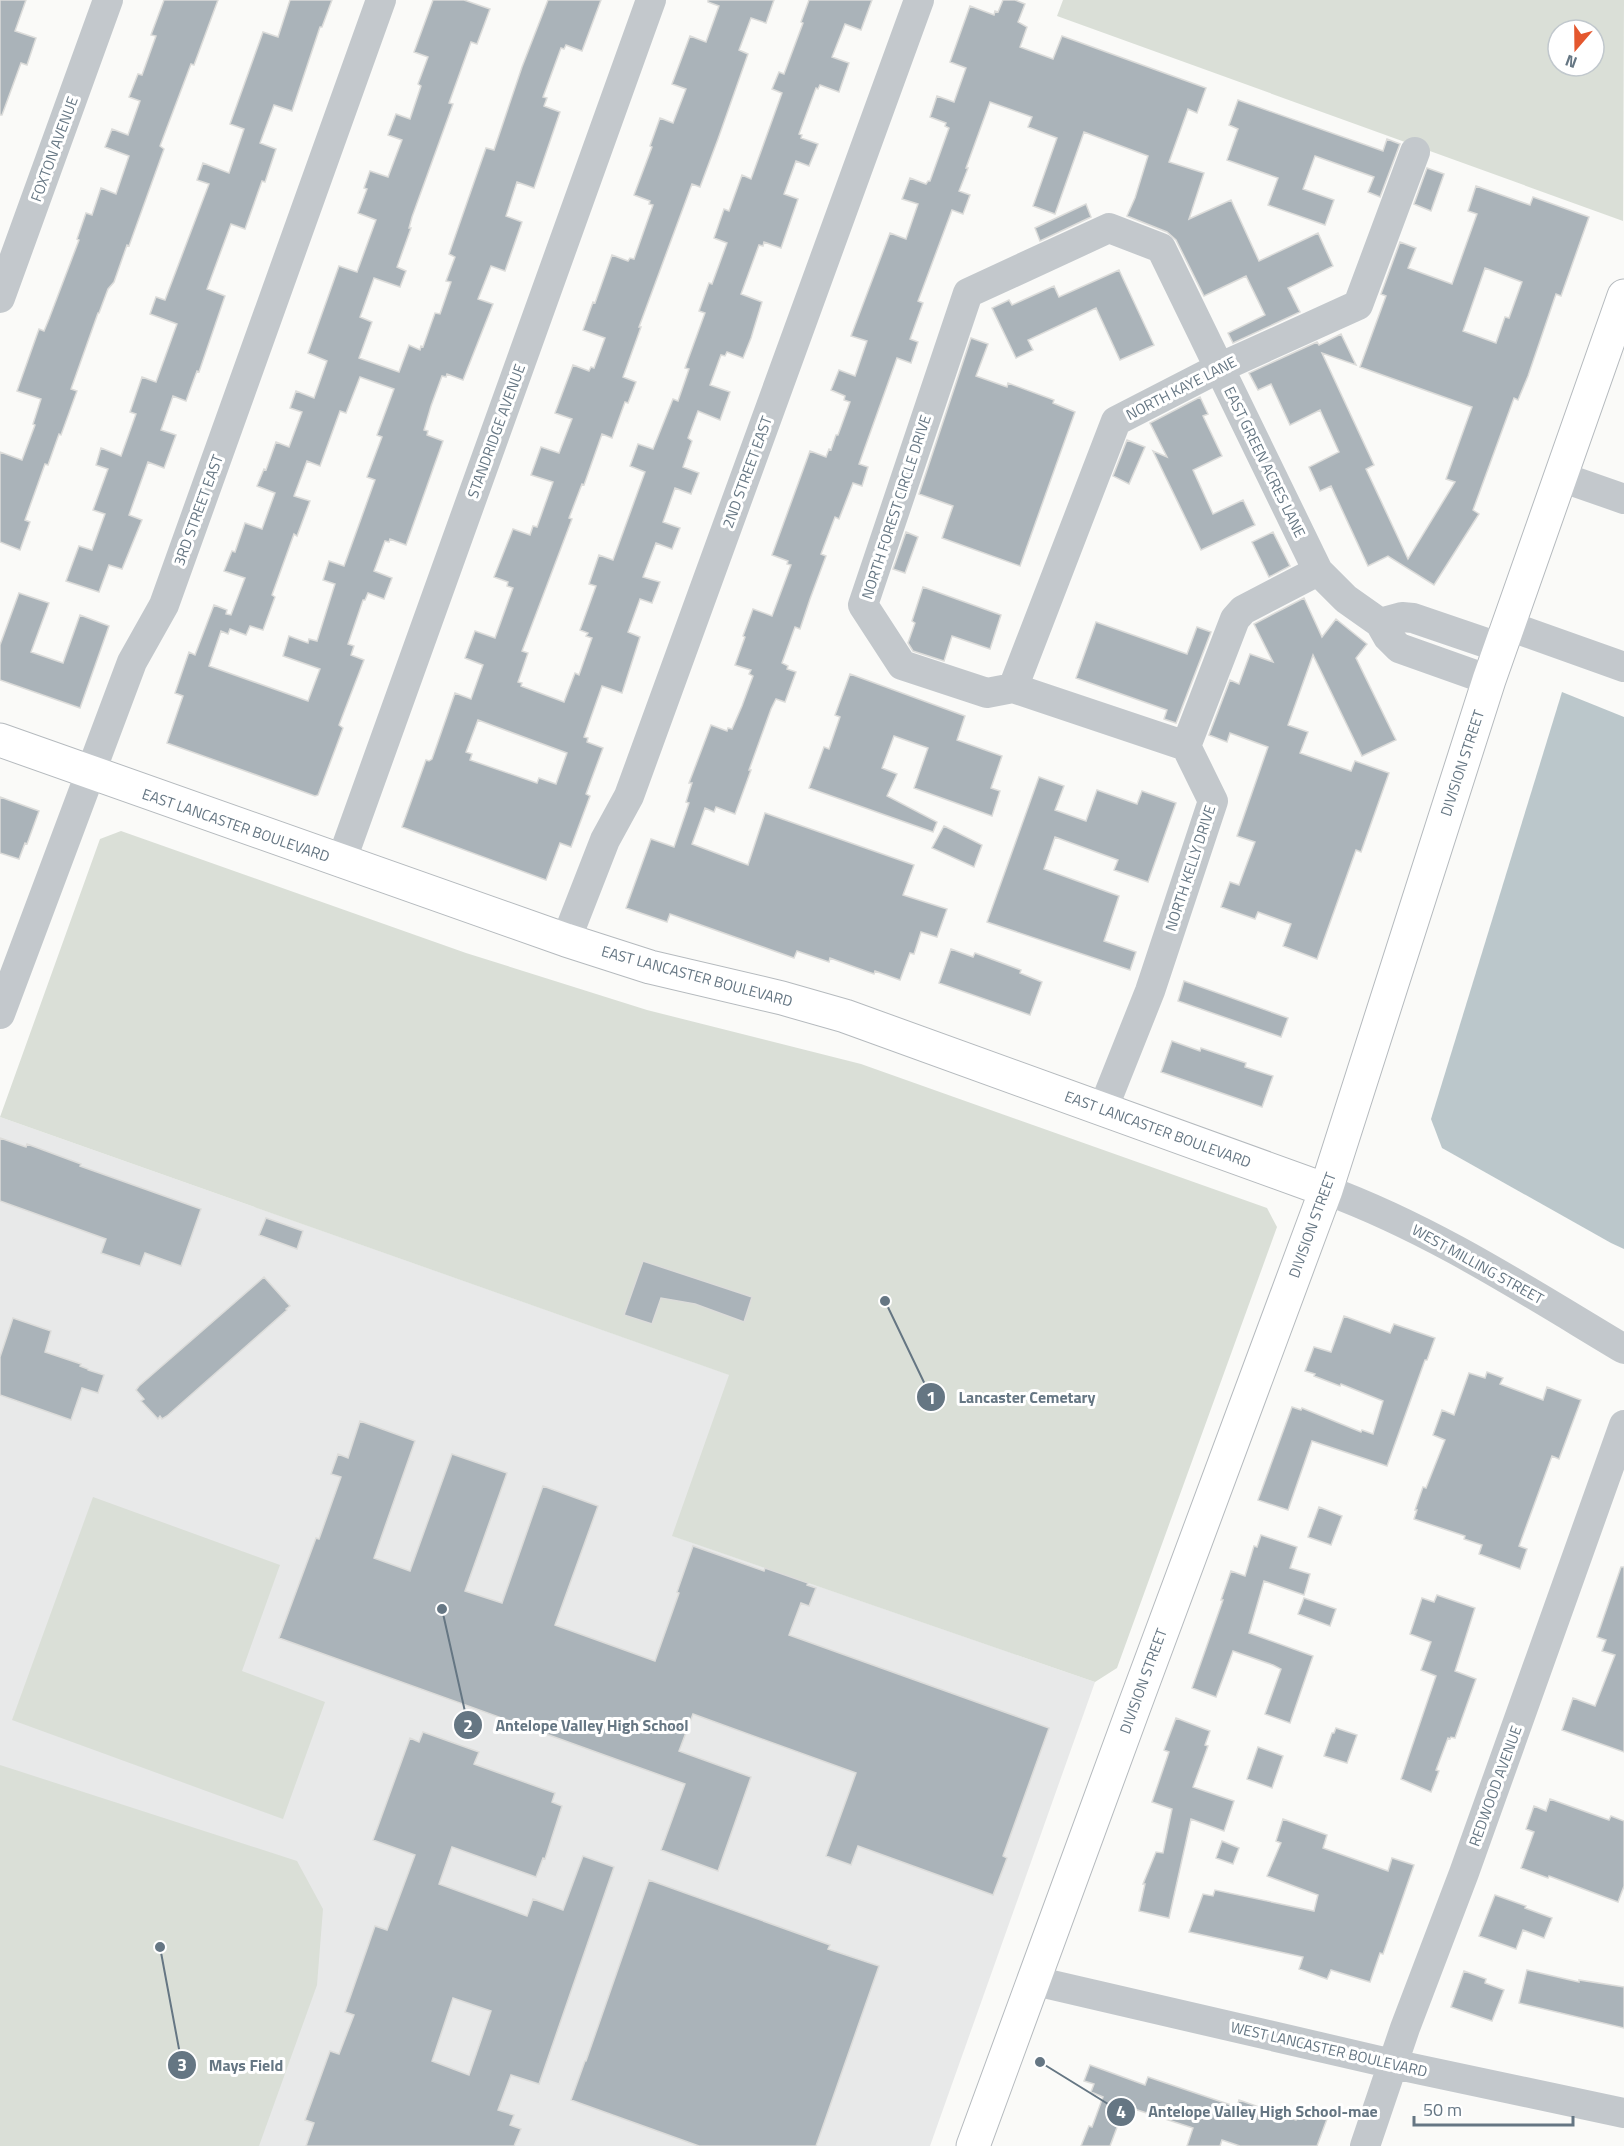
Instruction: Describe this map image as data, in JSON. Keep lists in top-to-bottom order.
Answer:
{
  "streets": {
    "main road": ["DIVISION STREET", "EAST LANCASTER BOULEVARD"],
    "street": [
      "FOXTON AVENUE",
      "NORTH KAYE LANE",
      "STANDRIDGE AVENUE",
      "EAST GREEN ACRES LANE",
      "2ND STREET EAST",
      "NORTH FOREST CIRCLE DRIVE",
      "3RD STREET EAST",
      "NORTH KELLY DRIVE",
      "WEST MILLING STREET",
      "REDWOOD AVENUE",
      "WEST LANCASTER BOULEVARD"
    ]
  },
  "crossings": [
    ["NORTH KAYE LANE", "EAST GREEN ACRES LANE"],
    ["NORTH KAYE LANE", "NORTH FOREST CIRCLE DRIVE"],
    ["STANDRIDGE AVENUE", "EAST LANCASTER BOULEVARD"],
    ["EAST GREEN ACRES LANE", "NORTH FOREST CIRCLE DRIVE"],
    ["EAST GREEN ACRES LANE", "DIVISION STREET"],
    ["2ND STREET EAST", "EAST LANCASTER BOULEVARD"],
    ["NORTH FOREST CIRCLE DRIVE", "NORTH KELLY DRIVE"],
    ["3RD STREET EAST", "EAST LANCASTER BOULEVARD"],
    ["DIVISION STREET", "EAST LANCASTER BOULEVARD"],
    ["DIVISION STREET", "WEST MILLING STREET"],
    ["DIVISION STREET", "WEST LANCASTER BOULEVARD"],
    ["EAST LANCASTER BOULEVARD", "NORTH KELLY DRIVE"],
    ["EAST LANCASTER BOULEVARD", "WEST MILLING STREET"],
    ["REDWOOD AVENUE", "WEST LANCASTER BOULEVARD"]
  ],
  "places": [
    "Lancaster Cemetary",
    "Antelope Valley High School",
    "Mays Field",
    "Antelope Valley High School-mae"
  ],
  "scale_bar": "50 m",
  "north": "bottom"
}
